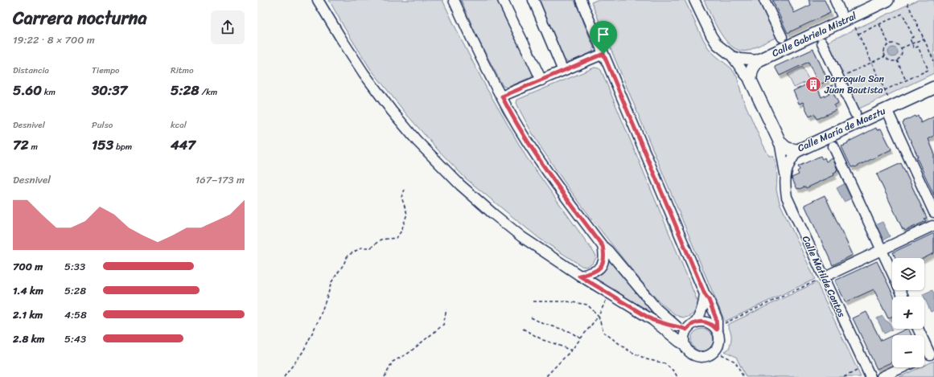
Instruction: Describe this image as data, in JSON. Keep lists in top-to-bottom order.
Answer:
{
  "streets": {
    "main road": ["Calle Gabriela Mistral", "Calle María de Maeztu"],
    "street": ["Calle Matilde Cantos"]
  },
  "crossings": [
    ["Calle María de Maeztu", "Calle Matilde Cantos"]
  ],
  "places": {
    "building": ["Parroquia San Juan Bautista"]
  },
  "page": {
    "heading": ["Carrera nocturna", "19:22 · 8 × 700 m"],
    "stats": [
      ["Distancia", "5.60 km"],
      ["Tiempo", "30:37"],
      ["Ritmo", "5:28 /km"],
      ["Desnivel", "72 m"],
      ["Pulso", "153 bpm"],
      ["kcal", "447"]
    ],
    "chart": ["Desnivel", "167–173 m"],
    "list": [
      {
        "name": "700 m",
        "note": "5:33"
      },
      {
        "name": "1.4 km",
        "note": "5:28"
      },
      {
        "name": "2.1 km",
        "note": "4:58"
      },
      {
        "name": "2.8 km",
        "note": "5:43"
      }
    ],
    "map_buttons": ["+", "−"]
  }
}
